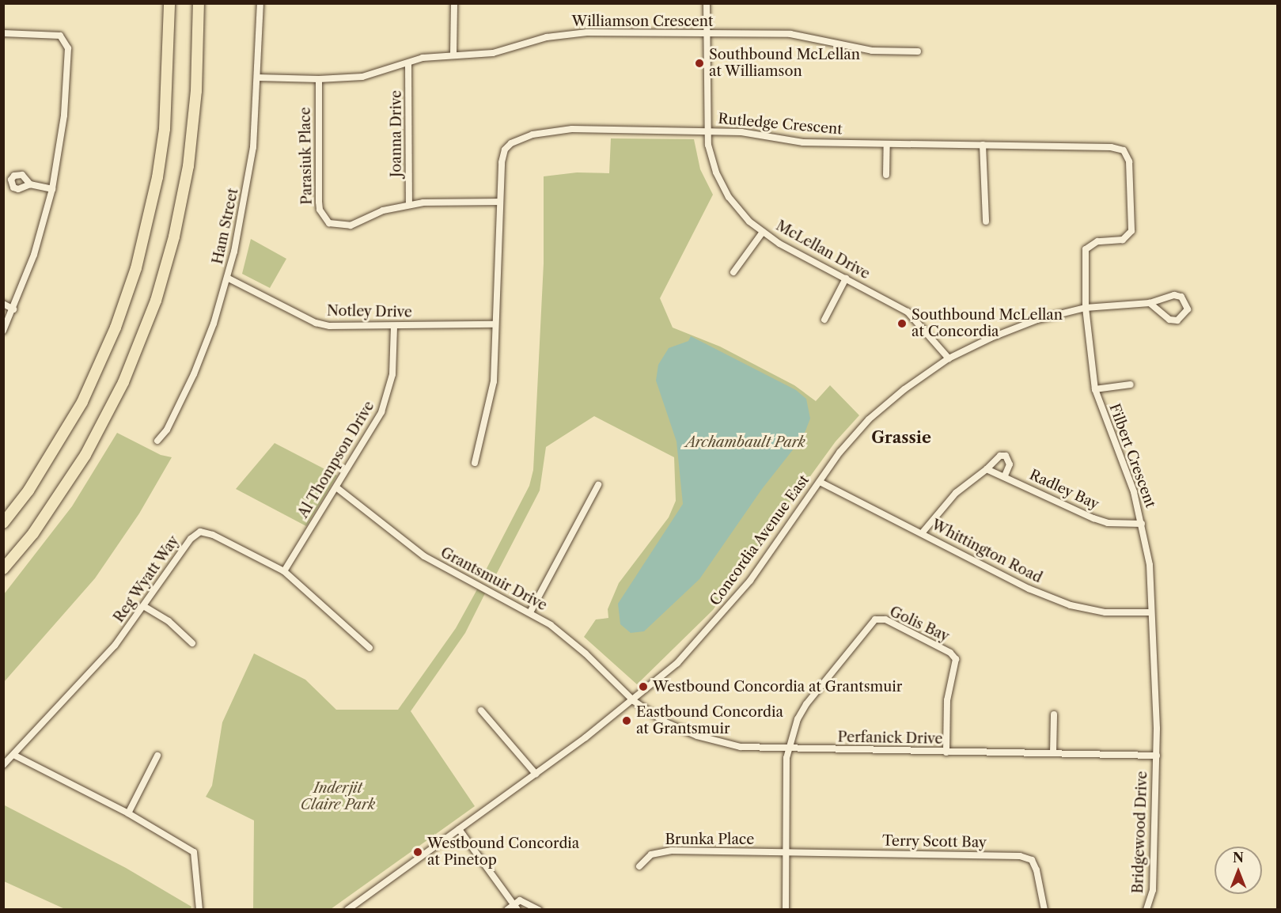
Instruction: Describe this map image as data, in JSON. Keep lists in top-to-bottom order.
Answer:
{
  "streets": {
    "street": [
      "Williamson Crescent",
      "Rutledge Crescent",
      "Joanna Drive",
      "Parasiuk Place",
      "Ham Street",
      "McLellan Drive",
      "Notley Drive",
      "Filbert Crescent",
      "Al Thompson Drive",
      "Radley Bay",
      "Concordia Avenue East",
      "Whittington Road",
      "Reg Wyatt Way",
      "Grantsmuir Drive",
      "Golis Bay",
      "Perfanick Drive",
      "Bridgewood Drive",
      "Brunka Place",
      "Terry Scott Bay"
    ]
  },
  "crossings": [
    ["Williamson Crescent", "Joanna Drive"],
    ["Williamson Crescent", "Parasiuk Place"],
    ["Williamson Crescent", "Ham Street"],
    ["Williamson Crescent", "McLellan Drive"],
    ["Rutledge Crescent", "Parasiuk Place"],
    ["Rutledge Crescent", "McLellan Drive"],
    ["Rutledge Crescent", "Notley Drive"],
    ["Rutledge Crescent", "Filbert Crescent"],
    ["Rutledge Crescent", "Concordia Avenue East"],
    ["Joanna Drive", "Parasiuk Place"],
    ["Ham Street", "Notley Drive"],
    ["McLellan Drive", "Concordia Avenue East"],
    ["Notley Drive", "Al Thompson Drive"],
    ["Filbert Crescent", "Radley Bay"],
    ["Filbert Crescent", "Concordia Avenue East"],
    ["Filbert Crescent", "Whittington Road"],
    ["Filbert Crescent", "Perfanick Drive"],
    ["Filbert Crescent", "Bridgewood Drive"],
    ["Al Thompson Drive", "Reg Wyatt Way"],
    ["Al Thompson Drive", "Grantsmuir Drive"],
    ["Concordia Avenue East", "Whittington Road"],
    ["Concordia Avenue East", "Grantsmuir Drive"],
    ["Concordia Avenue East", "Perfanick Drive"],
    ["Grantsmuir Drive", "Perfanick Drive"],
    ["Golis Bay", "Perfanick Drive"],
    ["Perfanick Drive", "Bridgewood Drive"],
    ["Brunka Place", "Terry Scott Bay"]
  ],
  "districts": ["Grassie"],
  "parks": ["Archambault Park", "Inderjit Claire Park"],
  "places": [
    "Southbound McLellan at Williamson",
    "Southbound McLellan at Concordia",
    "Westbound Concordia at Grantsmuir",
    "Eastbound Concordia at Grantsmuir",
    "Westbound Concordia at Pinetop"
  ],
  "north": "top"
}
